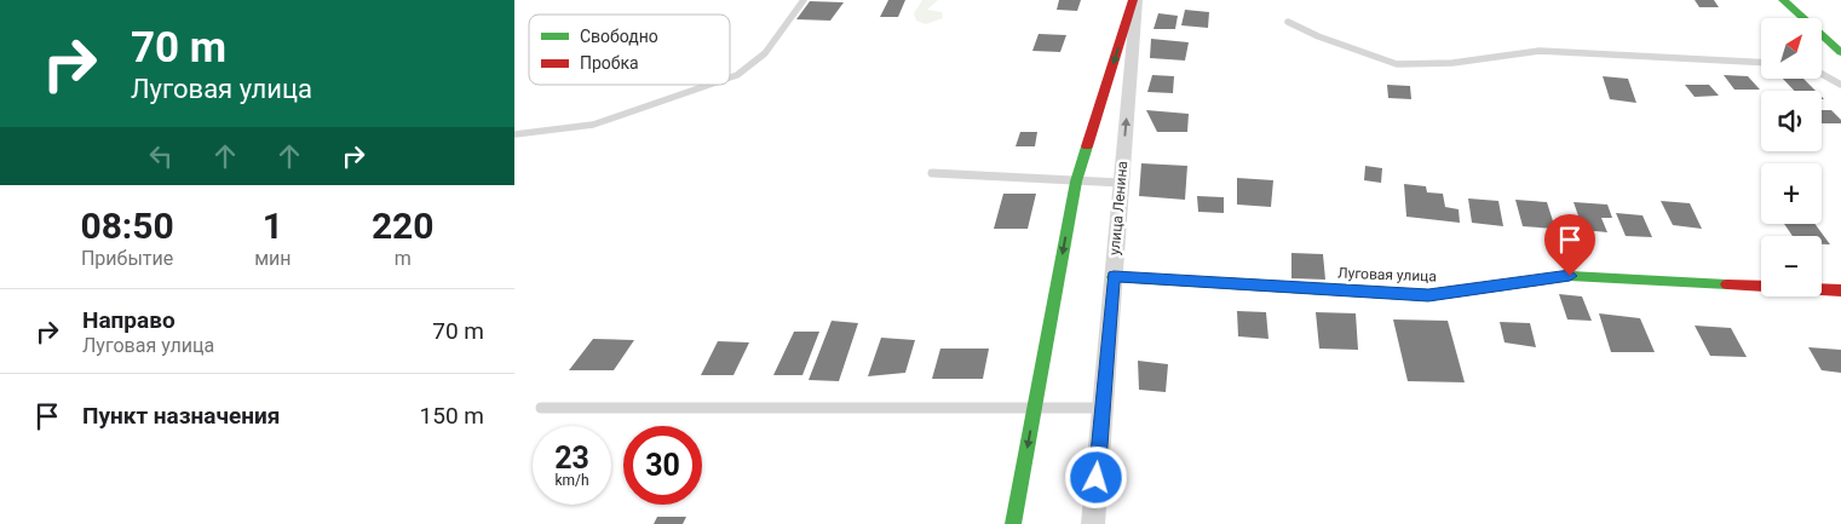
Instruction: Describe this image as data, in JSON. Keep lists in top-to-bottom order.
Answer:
{
  "streets": {
    "main road": ["Луговая улица"],
    "street": ["улица Ленина"]
  },
  "crossings": [
    ["улица Ленина", "Луговая улица"]
  ],
  "legend": ["Свободно", "Пробка"],
  "north": "top right",
  "page": {
    "turn": ["70 m", "Луговая улица"],
    "map_buttons": ["+", "−"],
    "eta": [
      "08:50",
      "Прибытие",
      "1",
      "мин",
      "220",
      "m"
    ],
    "list": [
      {
        "name": "Направо",
        "note": "Луговая улица",
        "value": "70 m"
      },
      {
        "name": "Пункт назначения",
        "value": "150 m"
      }
    ],
    "speed": "23 km/h",
    "limit": "30"
  }
}
